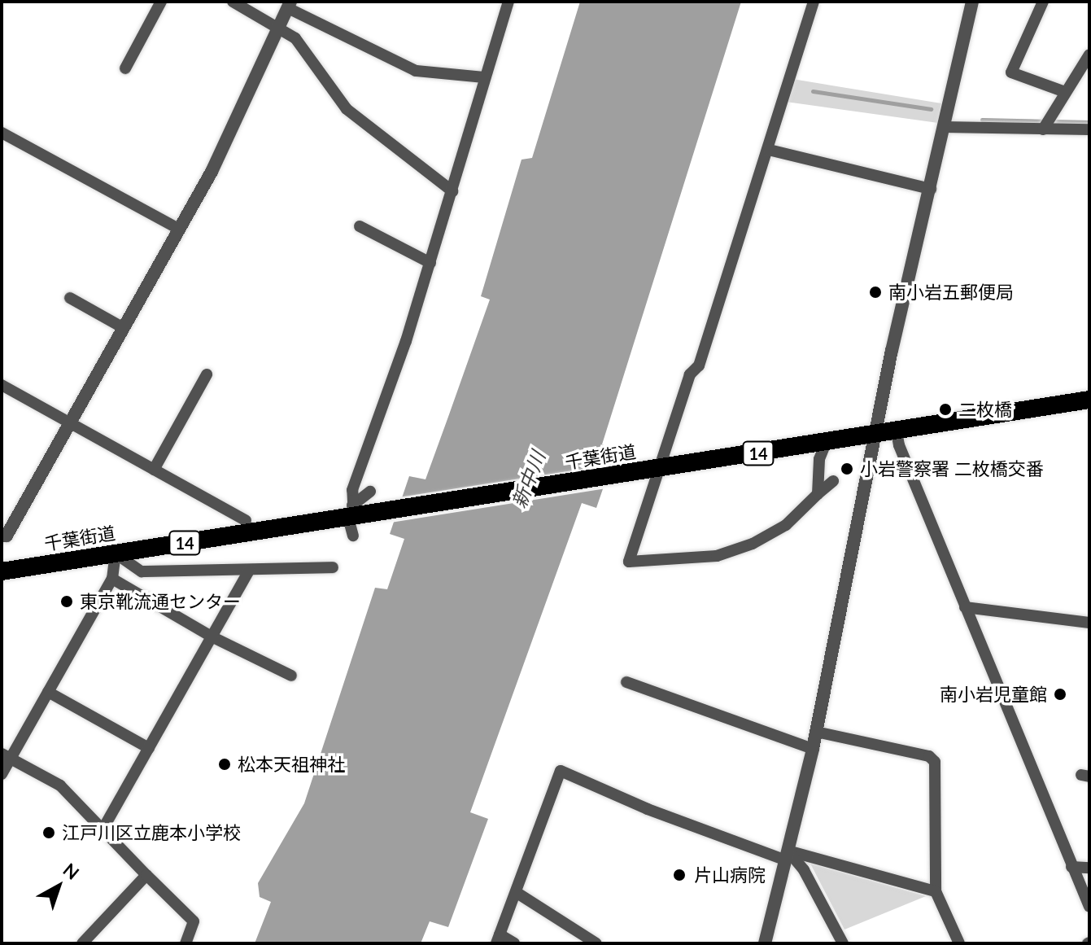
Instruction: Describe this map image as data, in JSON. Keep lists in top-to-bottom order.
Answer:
{
  "streets": {
    "highway": ["14", "千葉街道"]
  },
  "water": ["新中川"],
  "places": [
    "南小岩五郵便局",
    "二枚橋",
    "小岩警察署 二枚橋交番",
    "東京靴流通センター",
    "南小岩児童館",
    "松本天祖神社",
    "江戸川区立鹿本小学校",
    "片山病院"
  ],
  "north": "top right"
}
